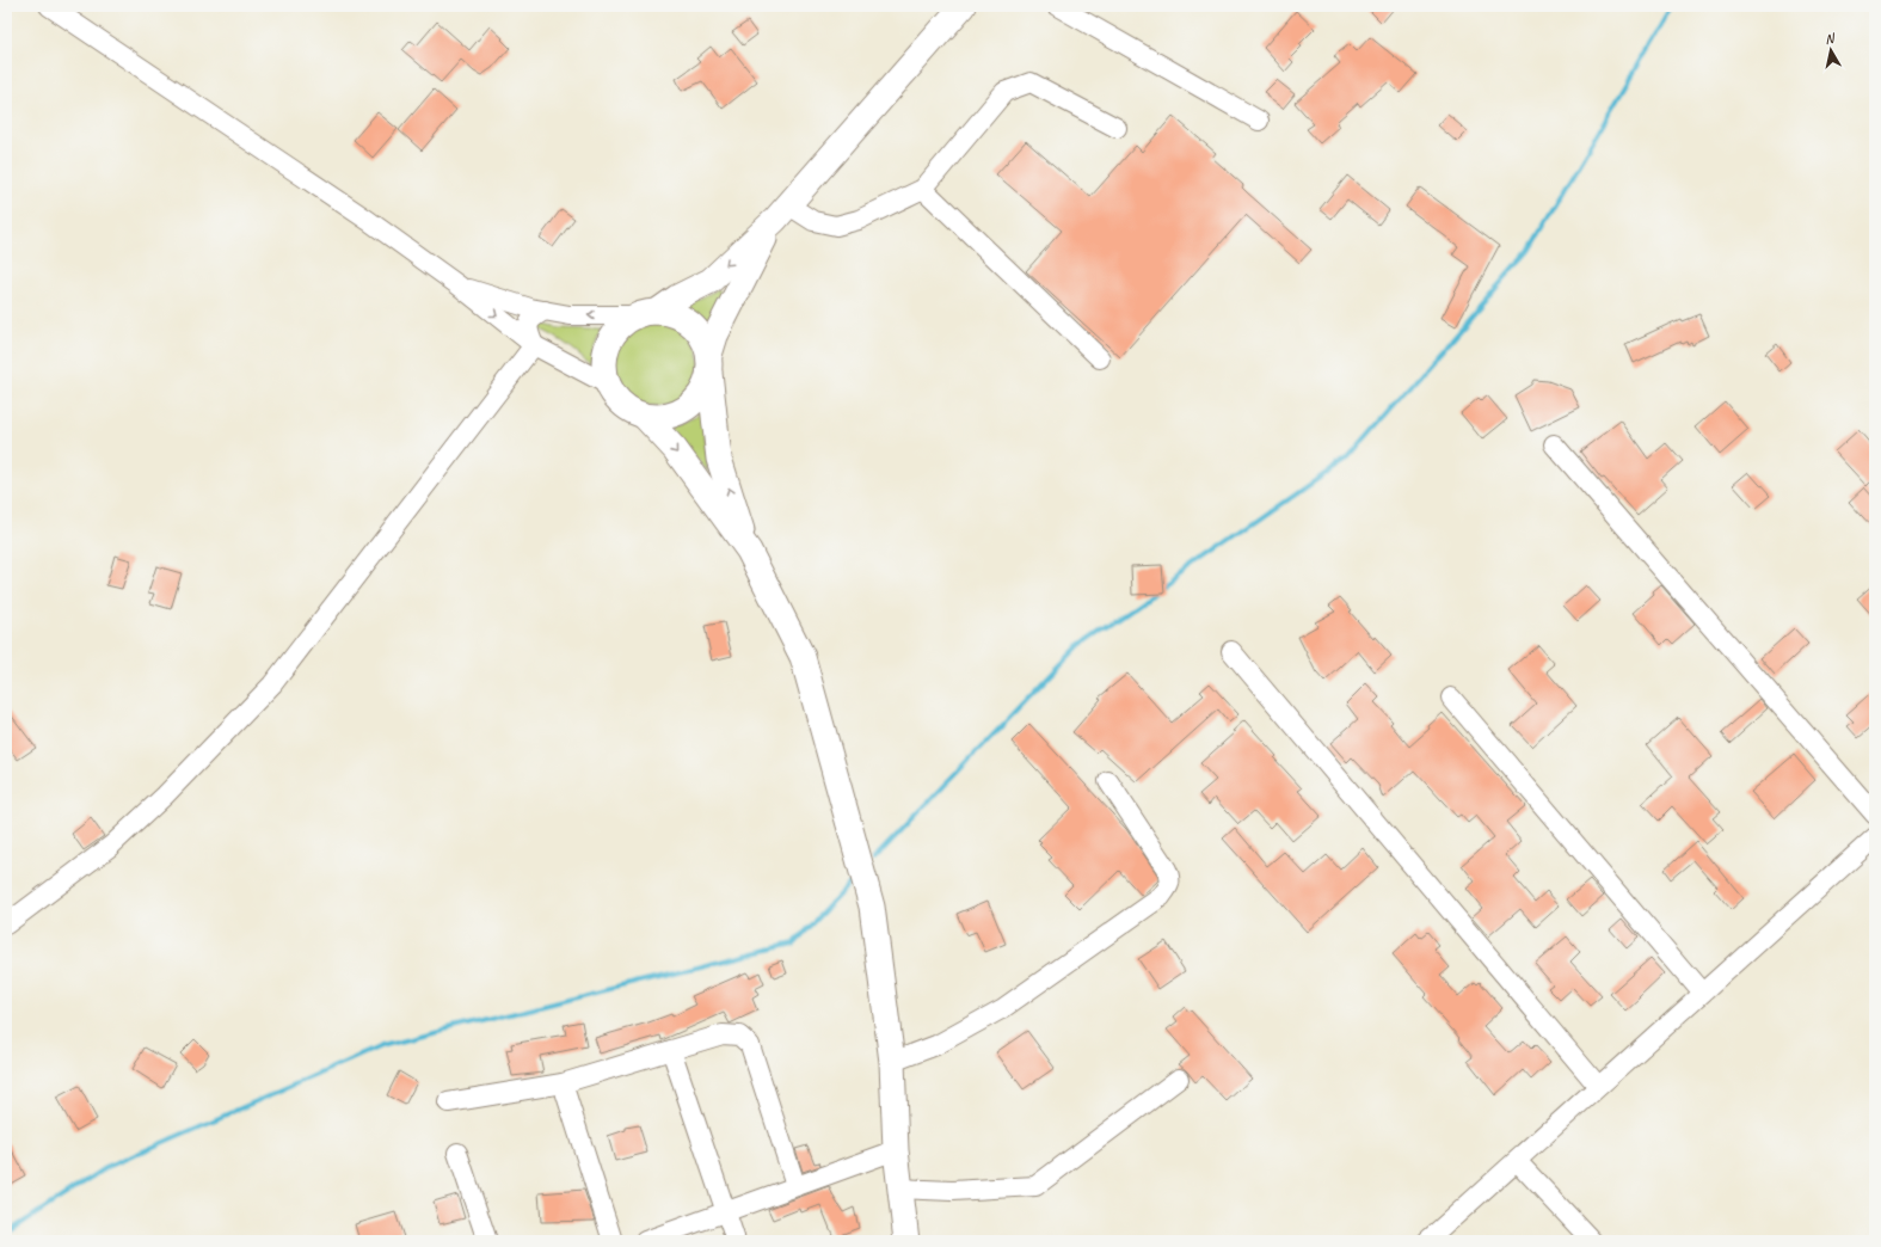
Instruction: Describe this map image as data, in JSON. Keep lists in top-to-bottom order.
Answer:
{
  "north": "top"
}
